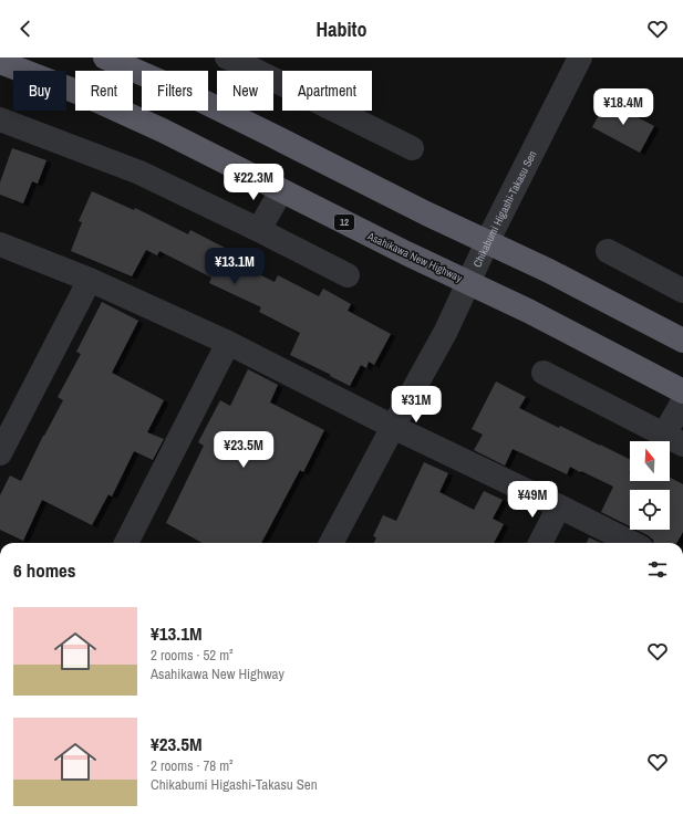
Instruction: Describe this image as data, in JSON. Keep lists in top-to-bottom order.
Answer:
{
  "streets": {
    "highway": ["12", "Asahikawa New Highway"],
    "street": ["Chikabumi Higashi-Takasu Sen"]
  },
  "crossings": [
    ["Chikabumi Higashi-Takasu Sen", "Asahikawa New Highway"]
  ],
  "north": "top",
  "page": {
    "header": "Habito",
    "chip": [
      "Buy",
      "Rent",
      "Filters",
      "New",
      "Apartment"
    ],
    "price": [
      "¥18.4M",
      "¥22.3M",
      "¥13.1M",
      "¥31M",
      "¥23.5M",
      "¥49M"
    ],
    "heading": "6 homes",
    "list": [
      {
        "name": "¥13.1M",
        "note": "2 rooms · 52 m² · Asahikawa New Highway"
      },
      {
        "name": "¥23.5M",
        "note": "2 rooms · 78 m² · Chikabumi Higashi-Takasu Sen"
      }
    ]
  }
}
